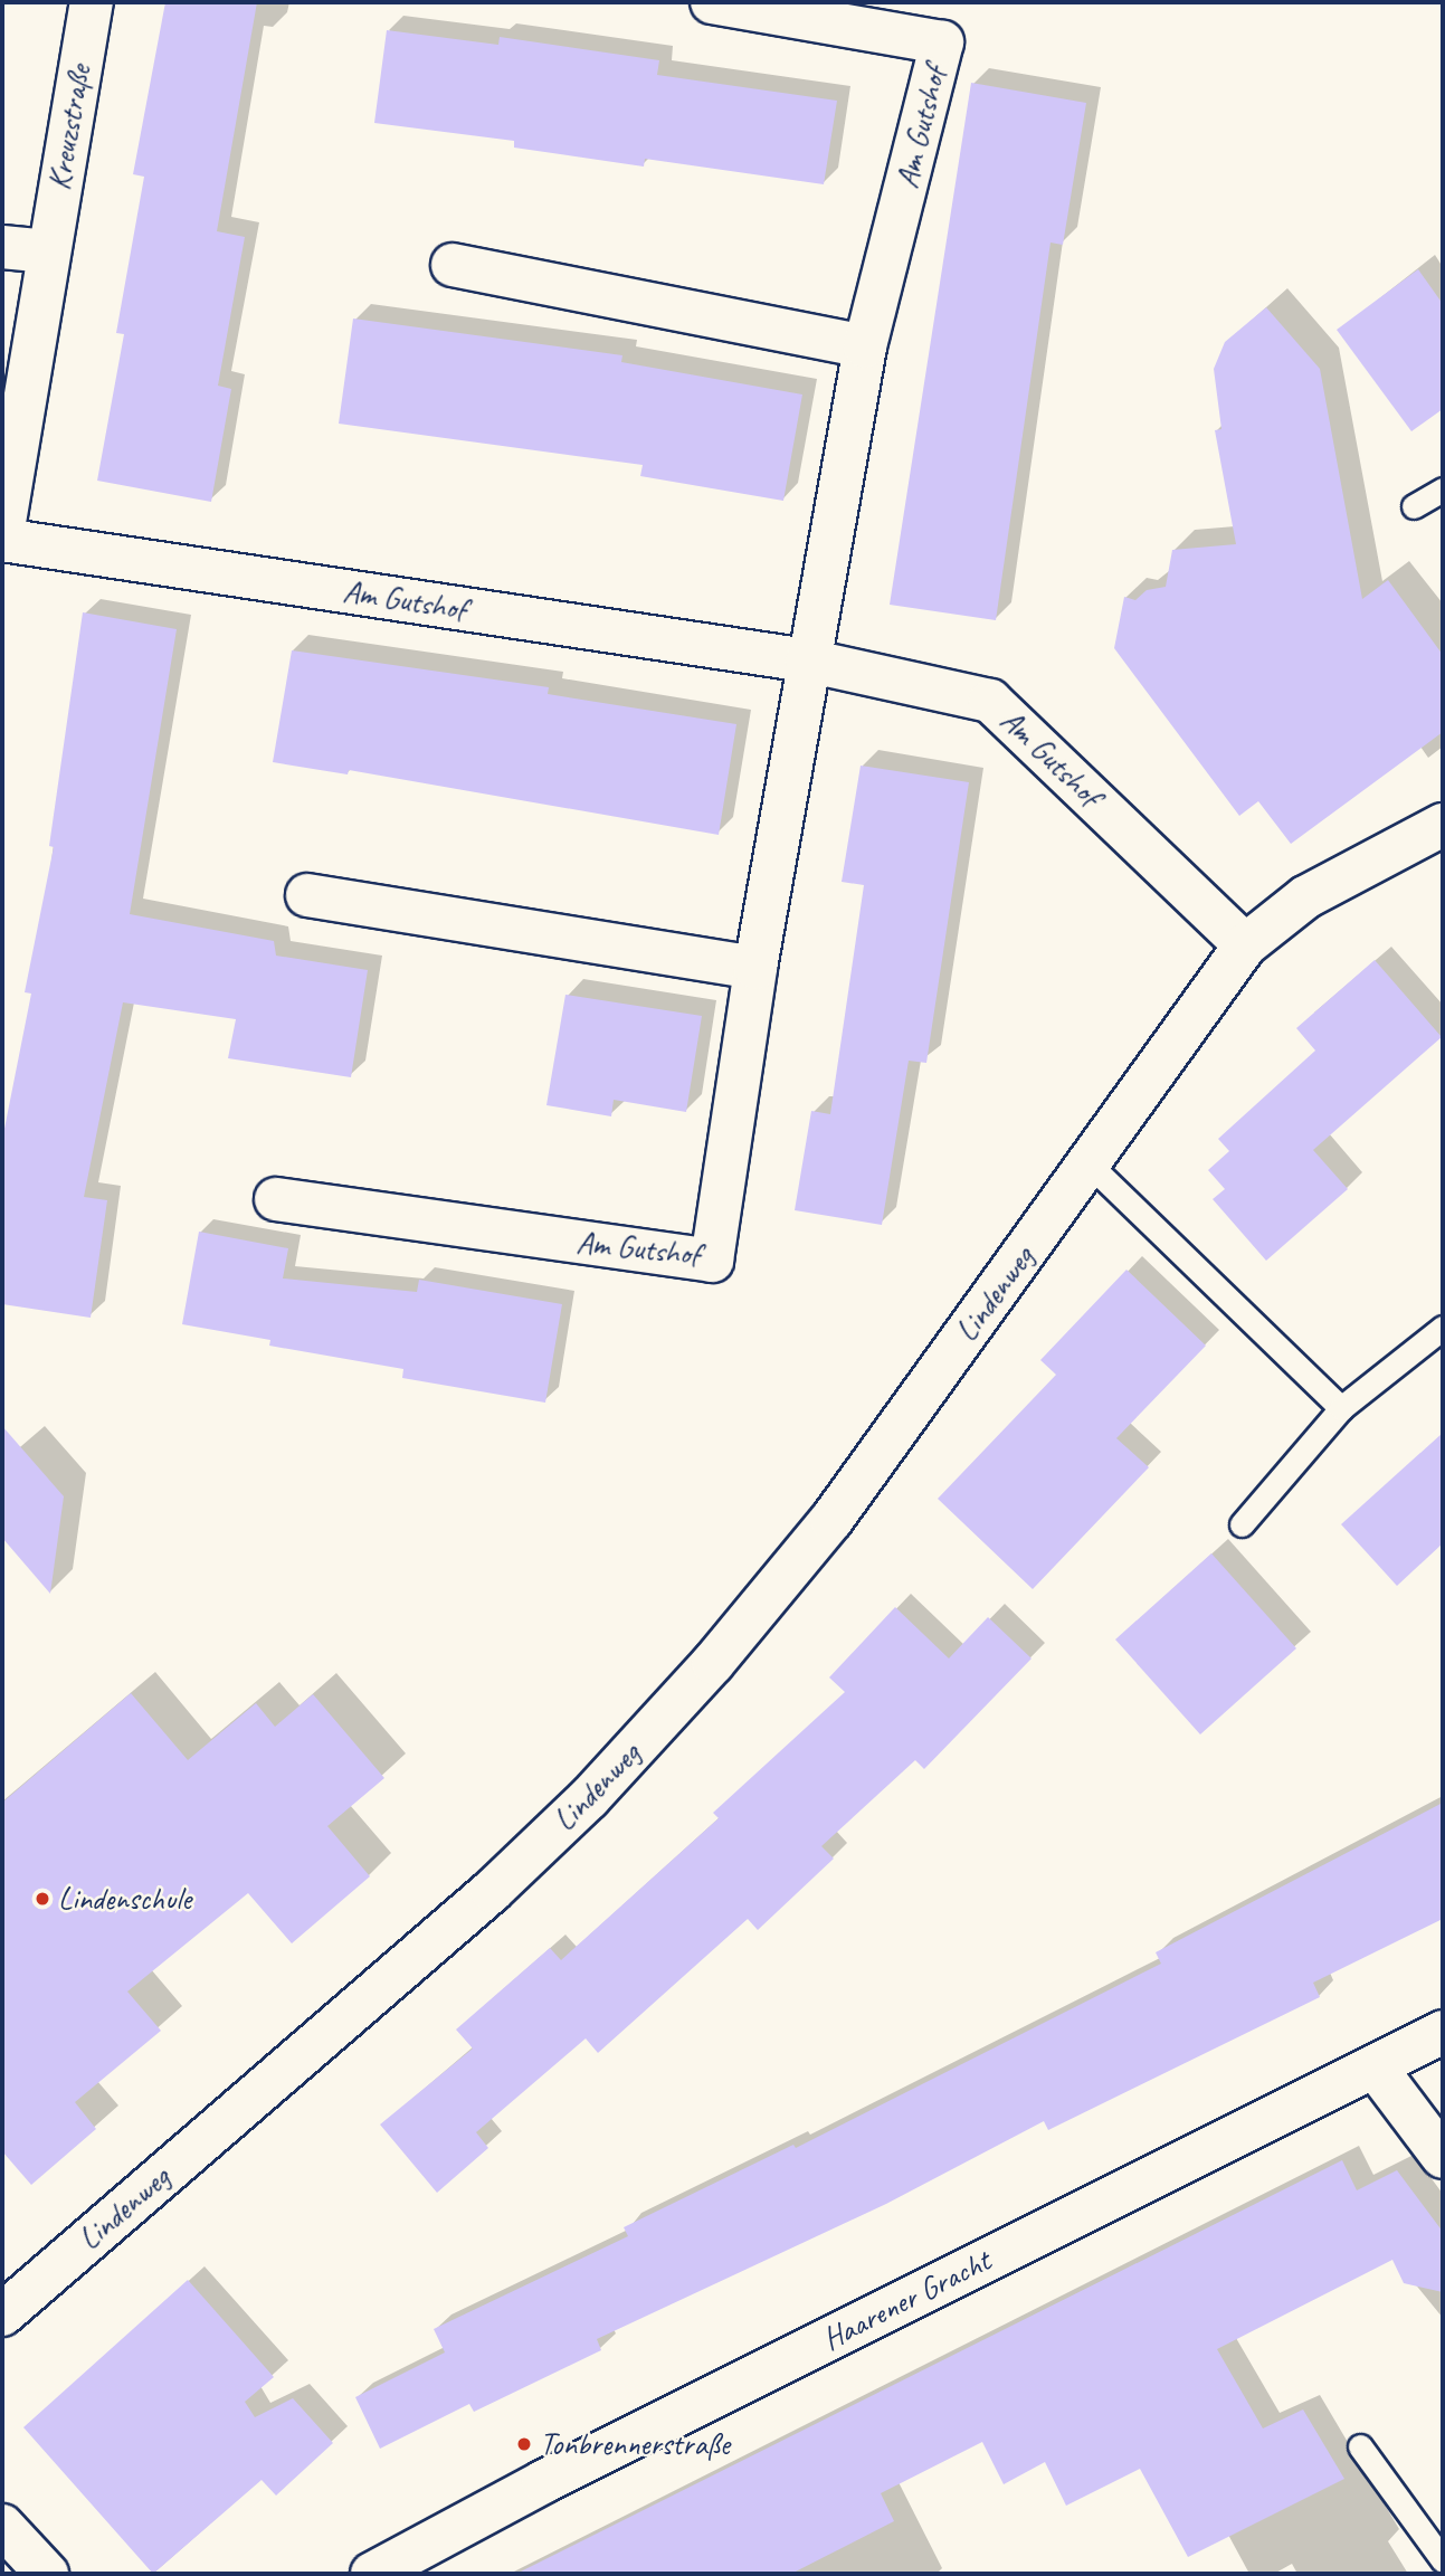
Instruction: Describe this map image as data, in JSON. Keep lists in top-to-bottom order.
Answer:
{
  "streets": {
    "street": [
      "Kreuzstraße",
      "Am Gutshof",
      "Lindenweg",
      "Haarener Gracht"
    ]
  },
  "crossings": [
    ["Kreuzstraße", "Am Gutshof"],
    ["Am Gutshof", "Lindenweg"]
  ],
  "places": ["Lindenschule", "Tonbrennerstraße"]
}
